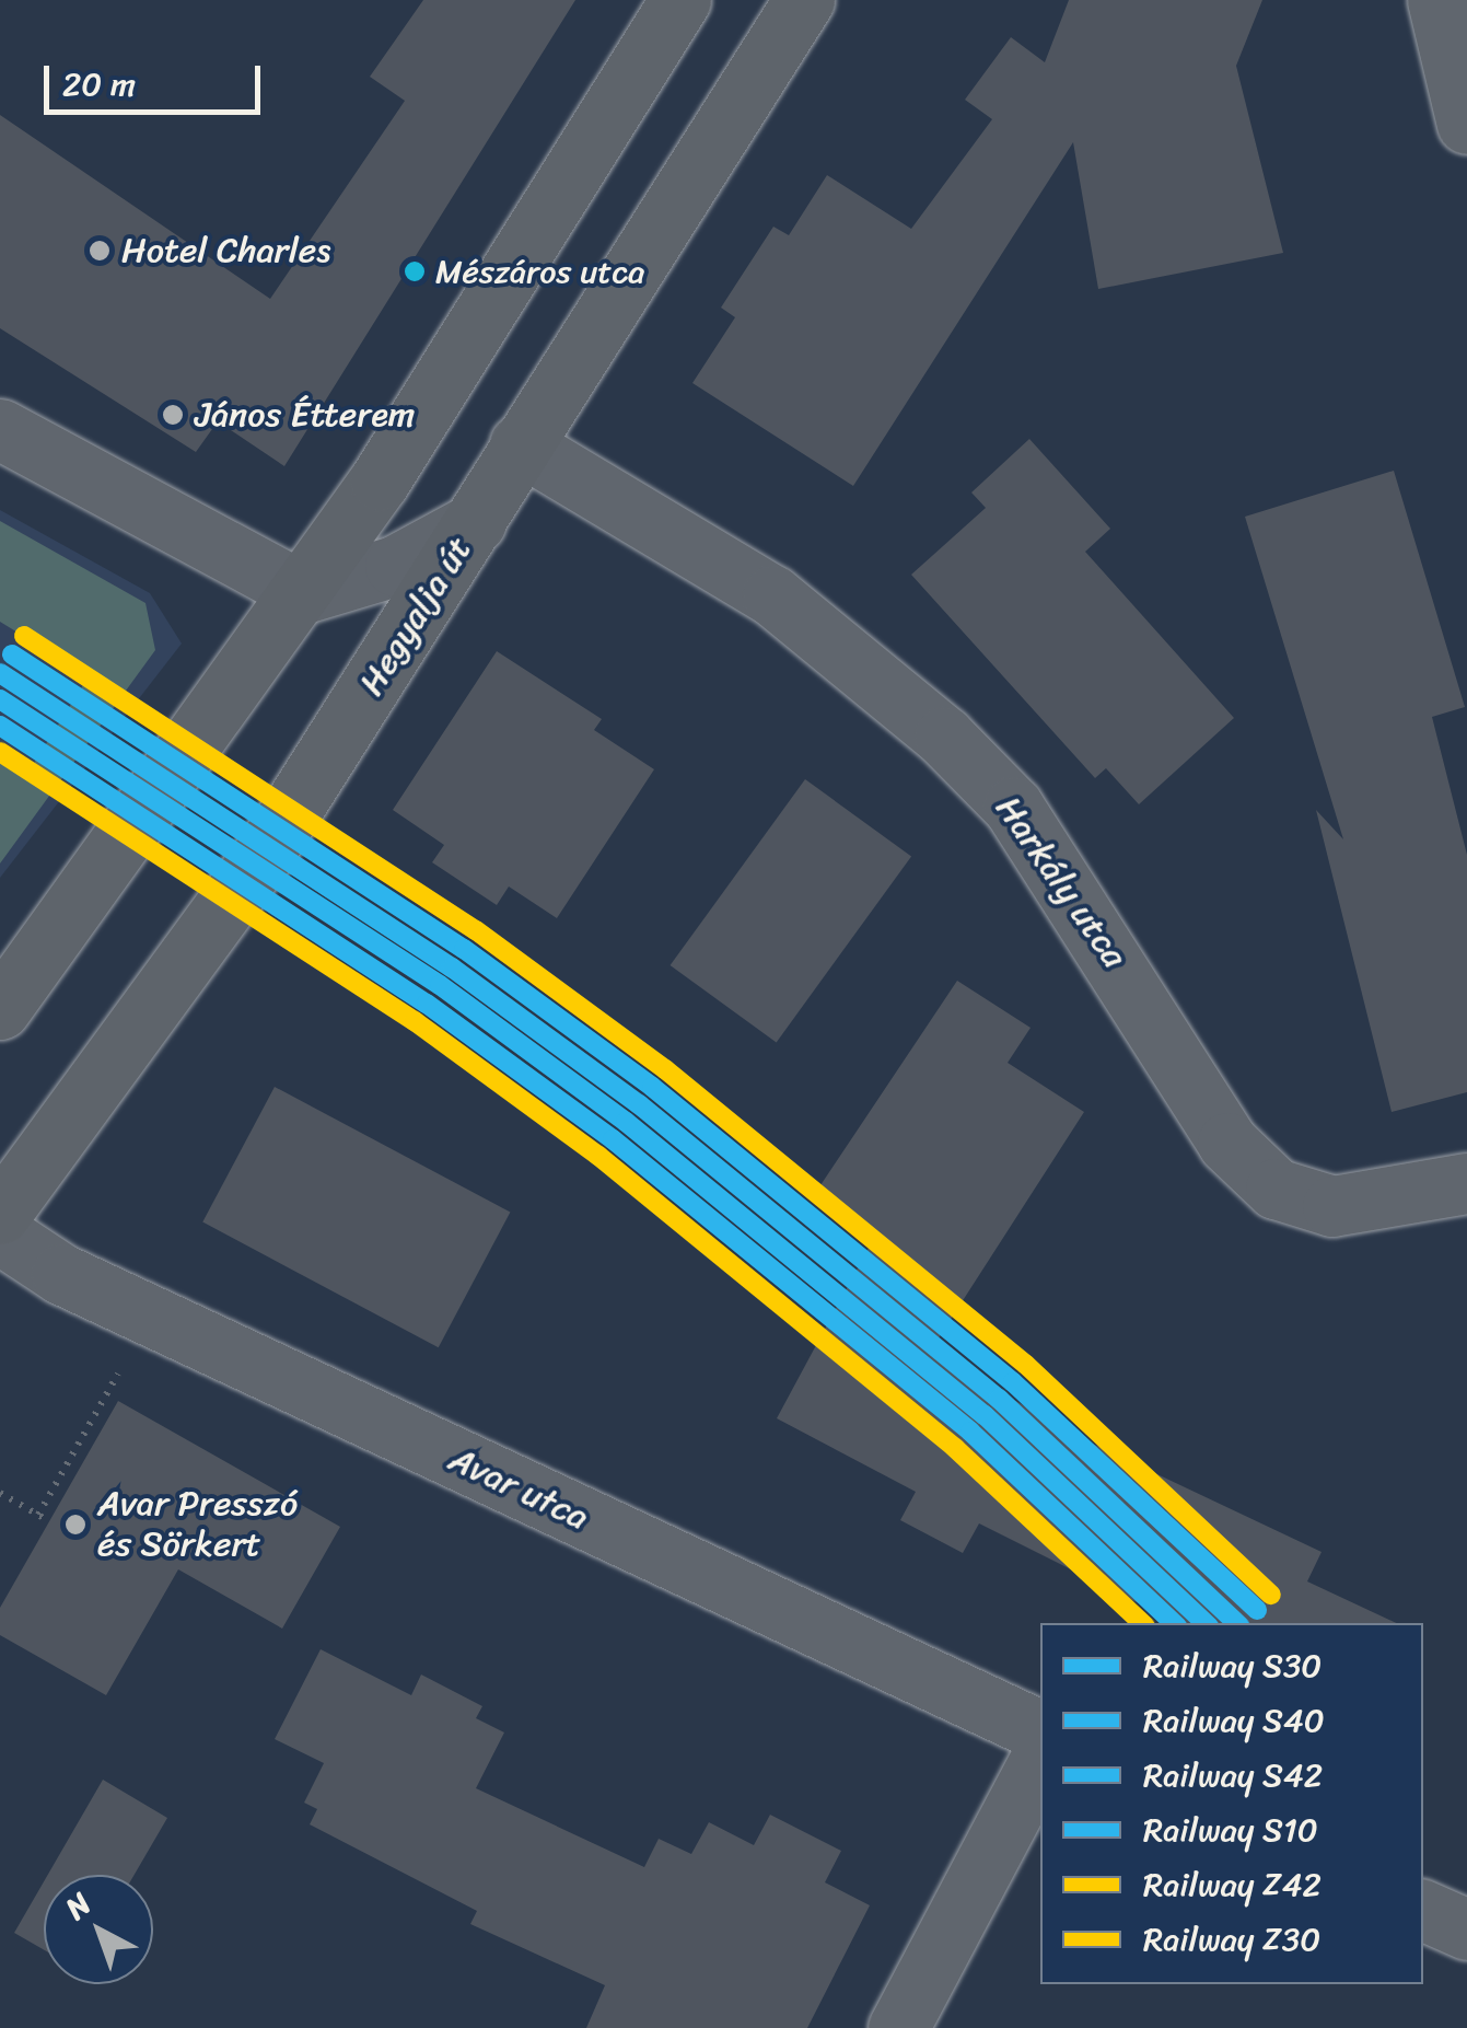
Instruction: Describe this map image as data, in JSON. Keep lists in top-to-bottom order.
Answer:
{
  "streets": {
    "main road": ["Hegyalja út"],
    "street": ["Harkály utca", "Avar utca"]
  },
  "crossings": [
    ["Hegyalja út", "Harkály utca"]
  ],
  "places": [
    "Hotel Charles",
    "Mészáros utca",
    "János Étterem",
    "Avar Presszó és Sörkert"
  ],
  "lines": [
    "rail line Z42",
    "rail line S42",
    "rail line S30",
    "rail line S40",
    "rail line S10",
    "rail line Z30"
  ],
  "legend": [
    "Railway S30",
    "Railway S40",
    "Railway S42",
    "Railway S10",
    "Railway Z42",
    "Railway Z30"
  ],
  "scale_bar": "20 m",
  "north": "top left"
}
